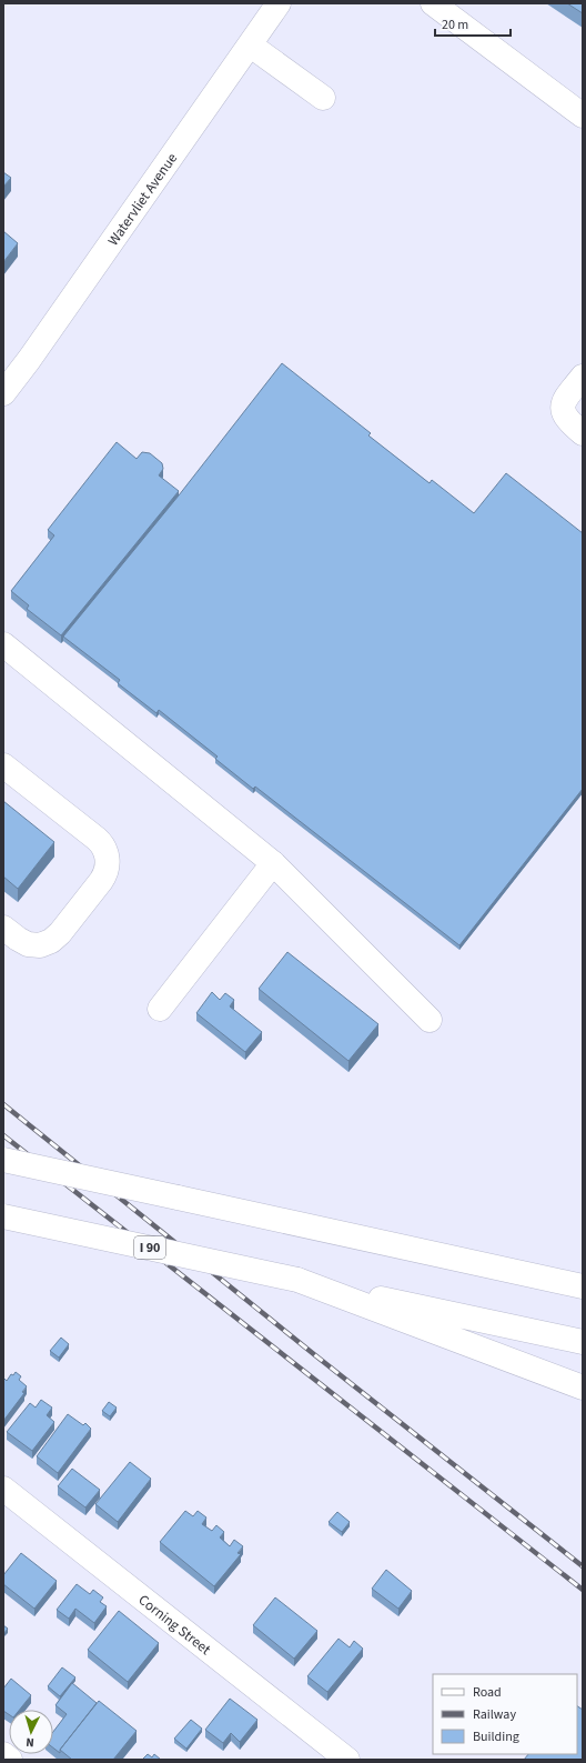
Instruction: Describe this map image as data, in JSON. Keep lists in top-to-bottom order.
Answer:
{
  "streets": {
    "main road": ["Watervliet Avenue", "I 90", "Corning Street"]
  },
  "legend": ["Road", "Railway", "Building"],
  "scale_bar": "20 m",
  "north": "bottom"
}
